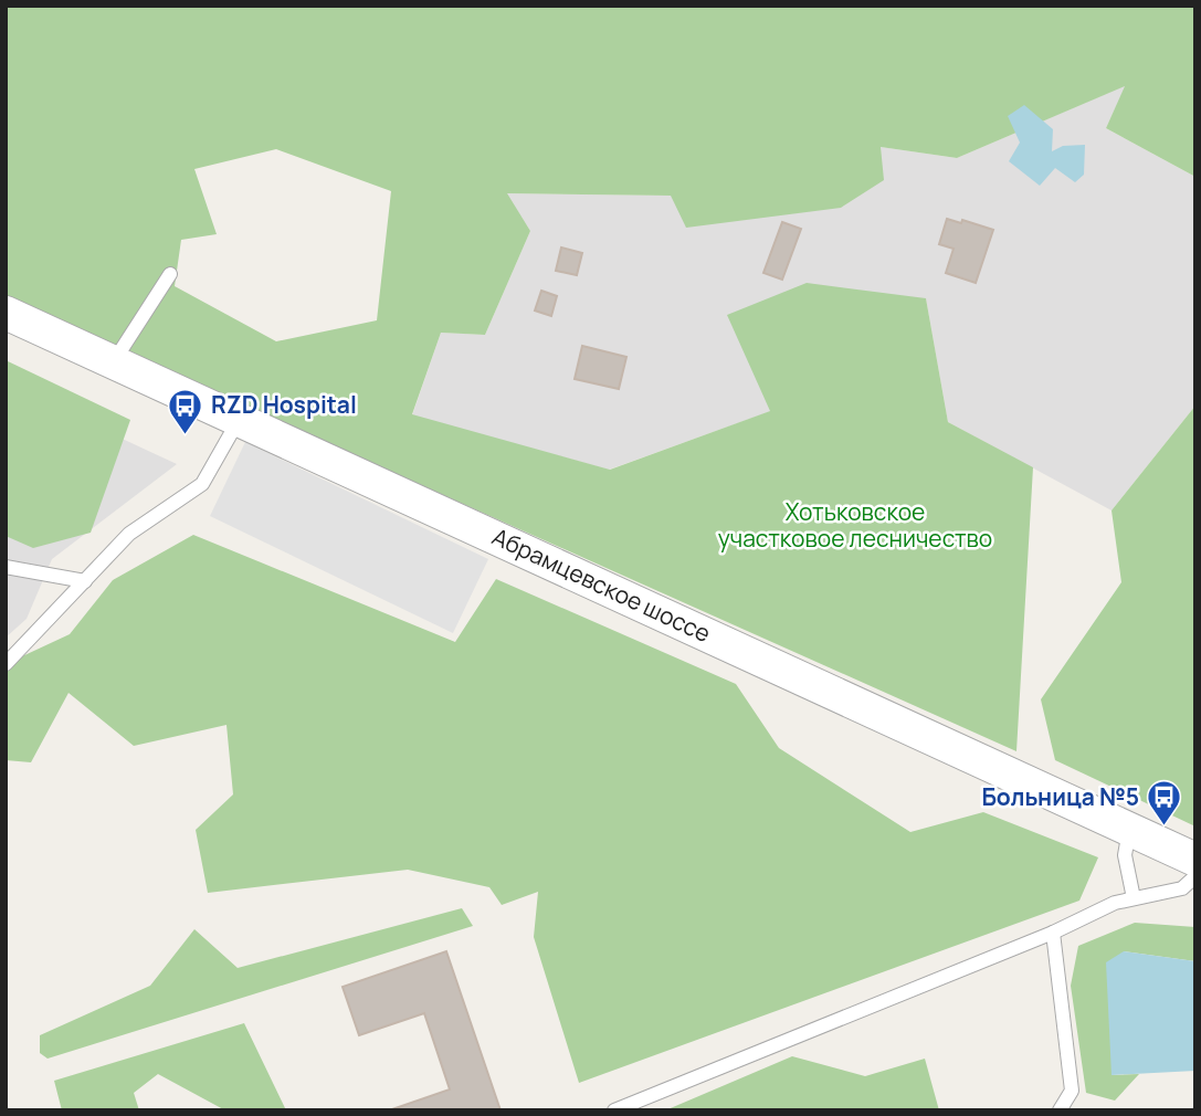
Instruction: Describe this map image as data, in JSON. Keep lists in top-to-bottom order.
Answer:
{
  "streets": {
    "street": ["Абрамцевское шоссе"]
  },
  "parks": ["Хотьковское участковое лесничество"],
  "places": {
    "bus stop": ["RZD Hospital", "Больница №5"]
  }
}
